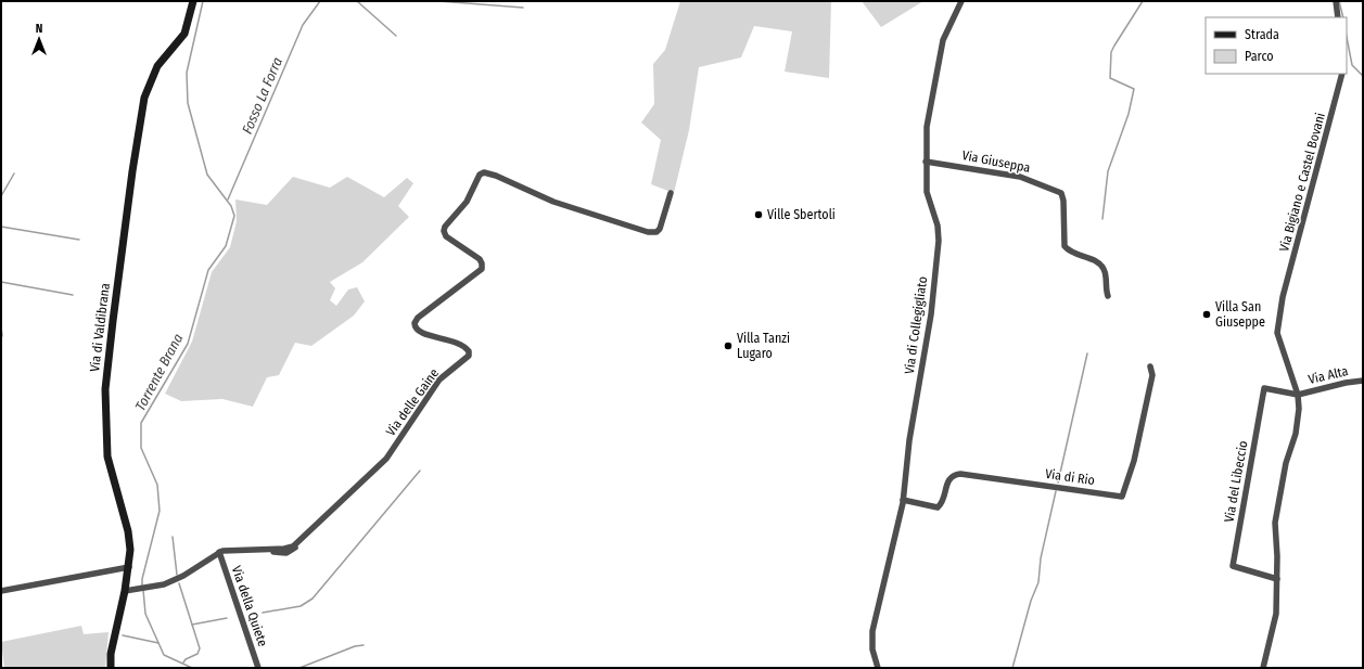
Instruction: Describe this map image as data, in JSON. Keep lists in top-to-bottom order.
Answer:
{
  "streets": {
    "street": [
      "Via Giuseppa",
      "Via Bigiano e Castel Bovani",
      "Via di Collegigliato",
      "Via di Valdibrana",
      "Via Alta",
      "Via delle Gaine",
      "Via di Rio",
      "Via del Libeccio",
      "Via della Quiete"
    ]
  },
  "crossings": [
    ["Via Giuseppa", "Via di Collegigliato"],
    ["Via Bigiano e Castel Bovani", "Via Alta"],
    ["Via Bigiano e Castel Bovani", "Via del Libeccio"],
    ["Via di Collegigliato", "Via di Rio"],
    ["Via di Valdibrana", "Via delle Gaine"],
    ["Via Alta", "Via del Libeccio"],
    ["Via delle Gaine", "Via della Quiete"]
  ],
  "water": ["Fosso La Forra", "Torrente Brana"],
  "places": ["Ville Sbertoli", "Villa San Giuseppe", "Villa Tanzi Lugaro"],
  "legend": ["Strada", "Parco"],
  "north": "top"
}
